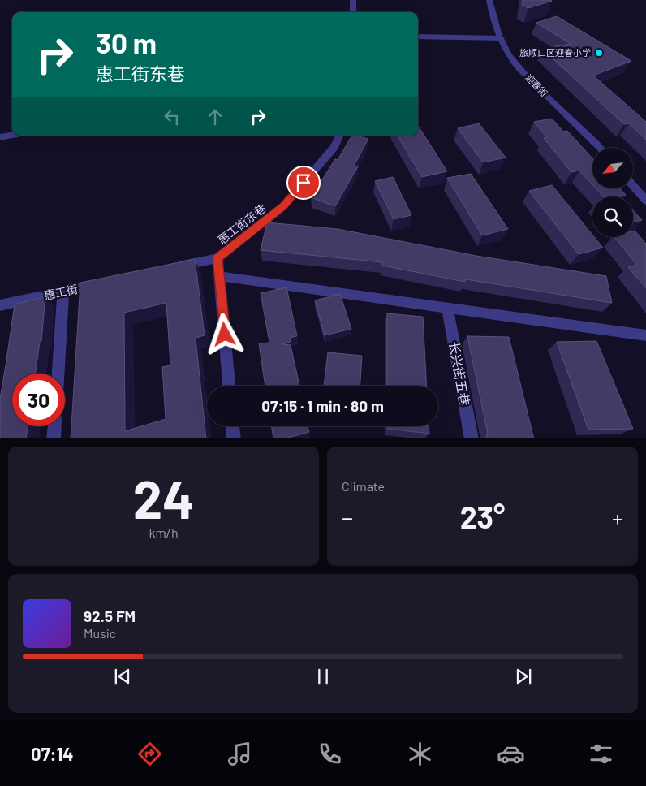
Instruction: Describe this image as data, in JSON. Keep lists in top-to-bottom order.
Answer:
{
  "streets": {
    "street": [
      "迎春街",
      "惠工街东巷",
      "惠工街",
      "长兴街五巷"
    ]
  },
  "places": ["旅顺口区迎春小学"],
  "north": "bottom left",
  "page": {
    "turn": ["30 m", "惠工街东巷"],
    "limit": "30",
    "trip": "07:15 · 1 min · 80 m",
    "tile": [
      ["24", "km/h"],
      "Climate"
    ],
    "heat": ["−", "23°", "+"],
    "song": ["92.5 FM", "Music"],
    "tabs": "07:14"
  }
}
